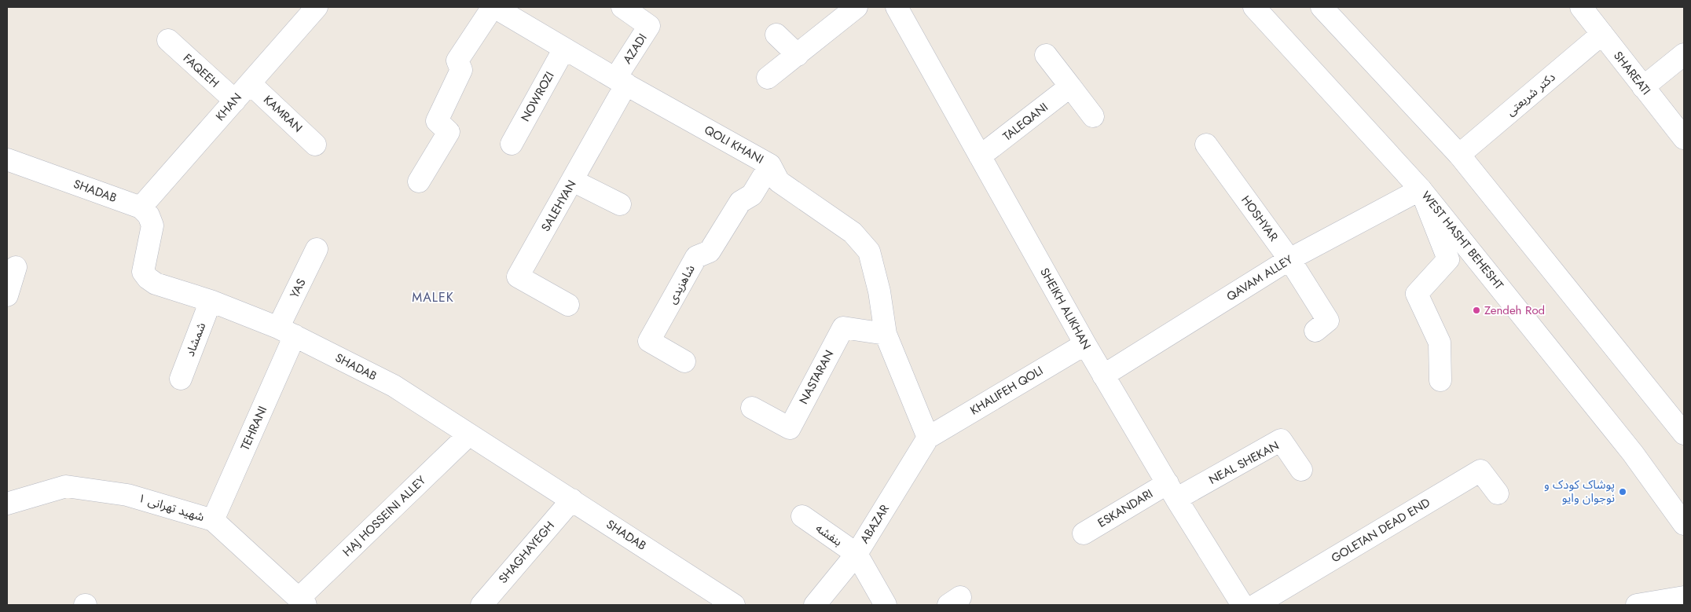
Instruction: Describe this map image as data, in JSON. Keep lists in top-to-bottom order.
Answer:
{
  "streets": {
    "street": [
      "AZADI",
      "FAQEEH",
      "SHAREATI",
      "دکتر شریعتی",
      "NOWROZI",
      "KHAN",
      "KAMRAN",
      "TALEQANI",
      "QOLI KHANI",
      "SHADAB",
      "SALEHYAN",
      "HOSHYAR",
      "WEST HASHT BEHESHT",
      "QAVAM ALLEY",
      "شاهزیدی",
      "YAS",
      "SHEIKH ALIKHAN",
      "شمشاد",
      "NASTARAN",
      "KHALIFEH QOLI",
      "TEHRANI",
      "NEAL SHEKAN",
      "شهید تهرانی ۱",
      "ESKANDARI",
      "HAJ HOSSEINI ALLEY",
      "ABAZAR",
      "GOLETAN DEAD END",
      "بنفشه",
      "SHAGHAYEGH"
    ]
  },
  "crossings": [
    ["AZADI", "QOLI KHANI"],
    ["AZADI", "SALEHYAN"],
    ["FAQEEH", "KHAN"],
    ["SHAREATI", "دکتر شریعتی"],
    ["NOWROZI", "QOLI KHANI"],
    ["KHAN", "KAMRAN"],
    ["KHAN", "SHADAB"],
    ["TALEQANI", "SHEIKH ALIKHAN"],
    ["QOLI KHANI", "SALEHYAN"],
    ["QOLI KHANI", "شاهزیدی"],
    ["QOLI KHANI", "NASTARAN"],
    ["QOLI KHANI", "KHALIFEH QOLI"],
    ["QOLI KHANI", "ABAZAR"],
    ["SHADAB", "YAS"],
    ["SHADAB", "شمشاد"],
    ["SHADAB", "TEHRANI"],
    ["SHADAB", "HAJ HOSSEINI ALLEY"],
    ["SHADAB", "SHAGHAYEGH"],
    ["HOSHYAR", "QAVAM ALLEY"],
    ["WEST HASHT BEHESHT", "QAVAM ALLEY"],
    ["QAVAM ALLEY", "SHEIKH ALIKHAN"],
    ["YAS", "TEHRANI"],
    ["SHEIKH ALIKHAN", "KHALIFEH QOLI"],
    ["SHEIKH ALIKHAN", "NEAL SHEKAN"],
    ["SHEIKH ALIKHAN", "ESKANDARI"],
    ["KHALIFEH QOLI", "ABAZAR"],
    ["TEHRANI", "شهید تهرانی ۱"],
    ["NEAL SHEKAN", "ESKANDARI"],
    ["شهید تهرانی ۱", "HAJ HOSSEINI ALLEY"],
    ["ABAZAR", "بنفشه"]
  ],
  "districts": ["MALEK"],
  "places": ["Zendeh Rod", "پوشاک کودک و نوجوان وایو"]
}
